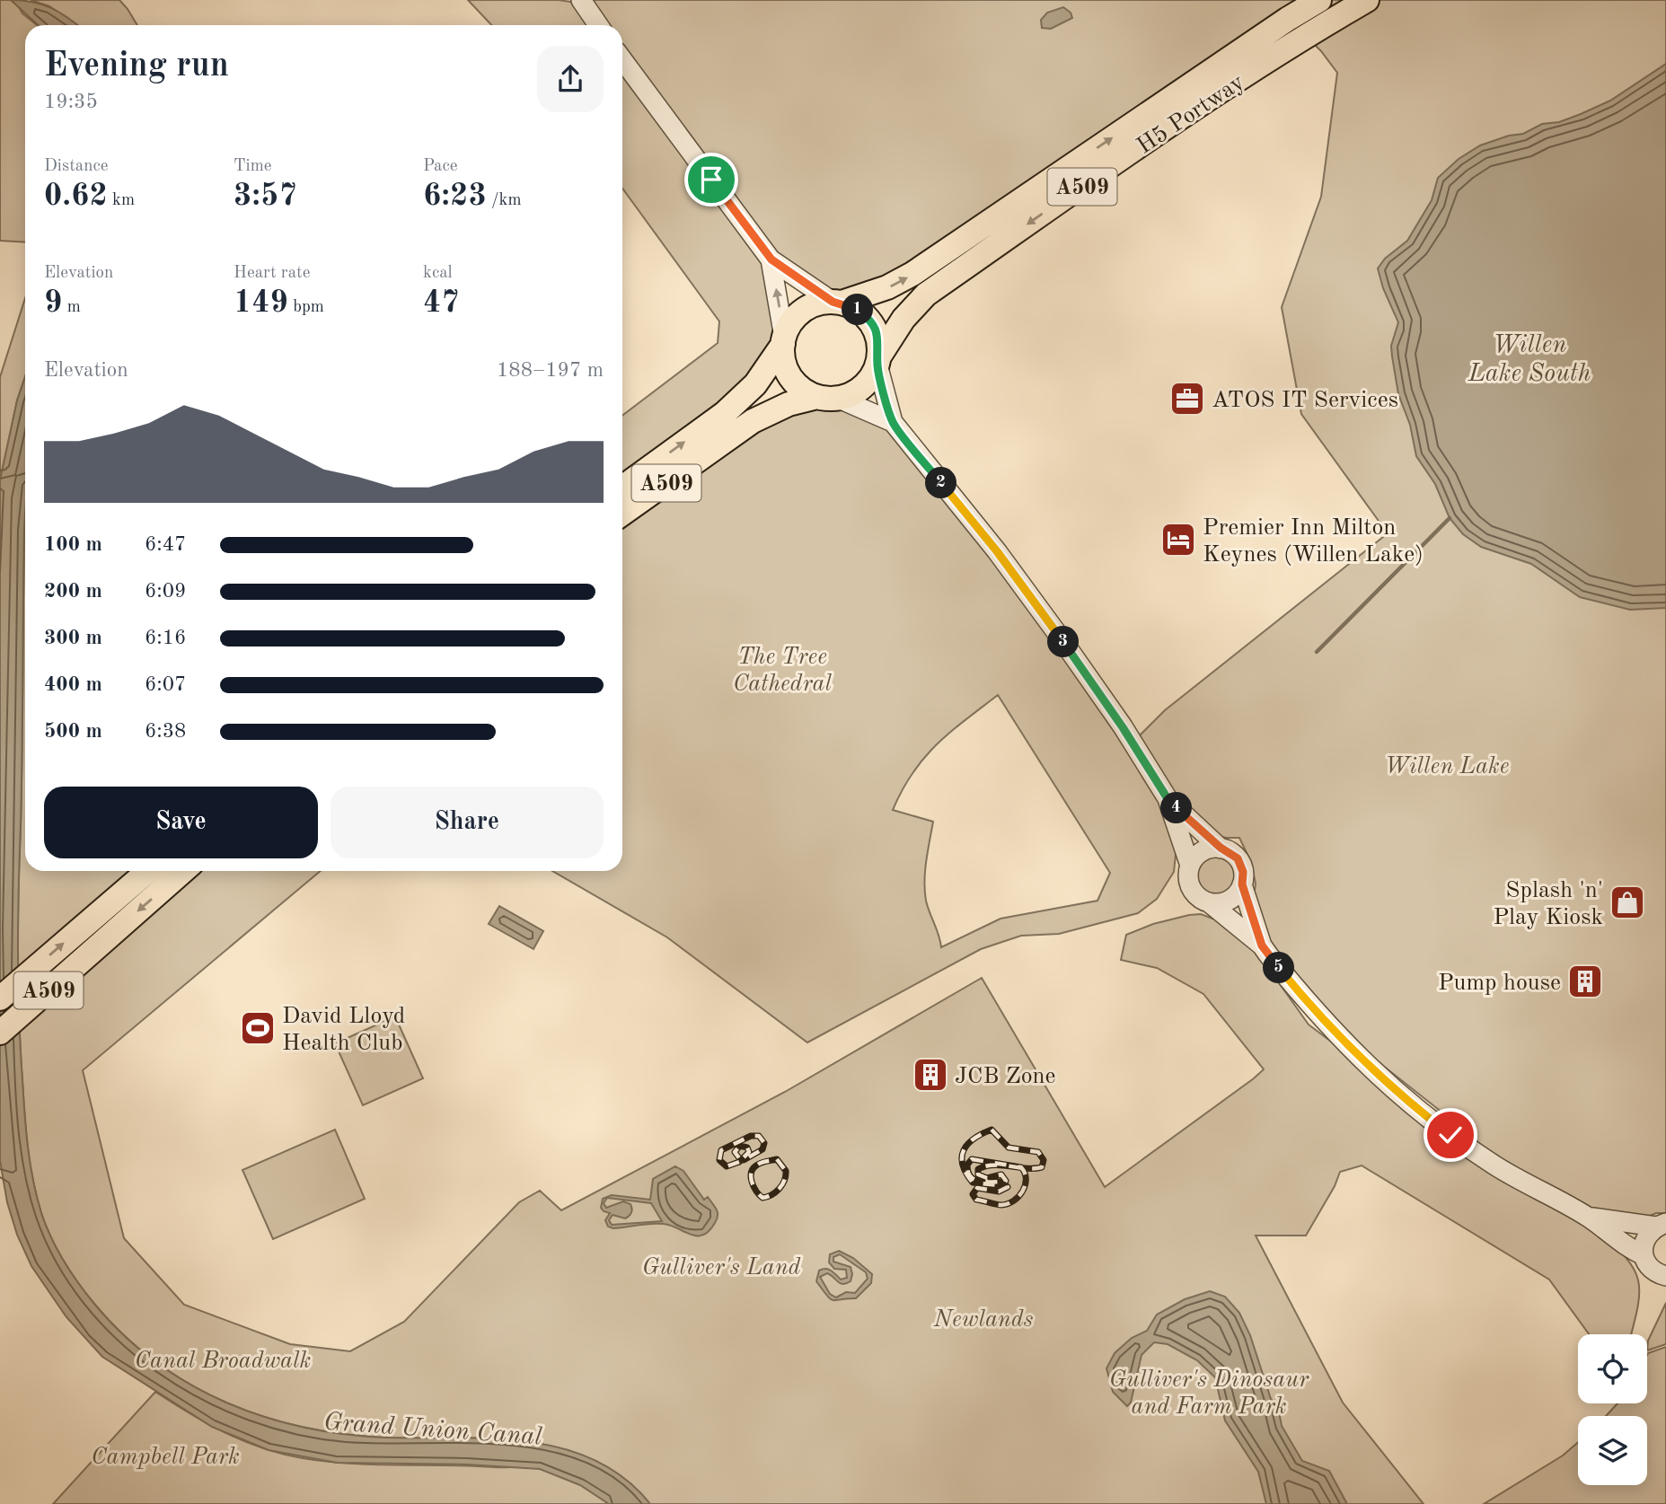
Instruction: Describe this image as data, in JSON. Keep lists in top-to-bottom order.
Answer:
{
  "streets": {
    "main road": ["H5 Portway", "A509"]
  },
  "crossings": [
    ["H5 Portway", "A509"]
  ],
  "water": ["Willen Lake South", "Grand Union Canal"],
  "parks": [
    "The Tree Cathedral",
    "Willen Lake",
    "Gulliver's Land",
    "Newlands",
    "Canal Broadwalk",
    "Gulliver's Dinosaur and Farm Park",
    "Campbell Park"
  ],
  "places": {
    "office": ["ATOS IT Services"],
    "hotel": ["Premier Inn Milton Keynes (Willen Lake)"],
    "shop": ["Splash 'n' Play Kiosk"],
    "building": ["Pump house", "JCB Zone"],
    "sports": ["David Lloyd Health Club"]
  },
  "page": {
    "heading": ["Evening run", "19:35"],
    "stats": [
      ["Distance", "0.62 km"],
      ["Time", "3:57"],
      ["Pace", "6:23 /km"],
      ["Elevation", "9 m"],
      ["Heart rate", "149 bpm"],
      ["kcal", "47"]
    ],
    "pins": [
      "1",
      "2",
      "3",
      "4",
      "5"
    ],
    "chart": ["Elevation", "188–197 m"],
    "list": [
      {
        "name": "100 m",
        "note": "6:47"
      },
      {
        "name": "200 m",
        "note": "6:09"
      },
      {
        "name": "300 m",
        "note": "6:16"
      },
      {
        "name": "400 m",
        "note": "6:07"
      },
      {
        "name": "500 m",
        "note": "6:38"
      }
    ],
    "buttons": ["Save", "Share"]
  }
}
